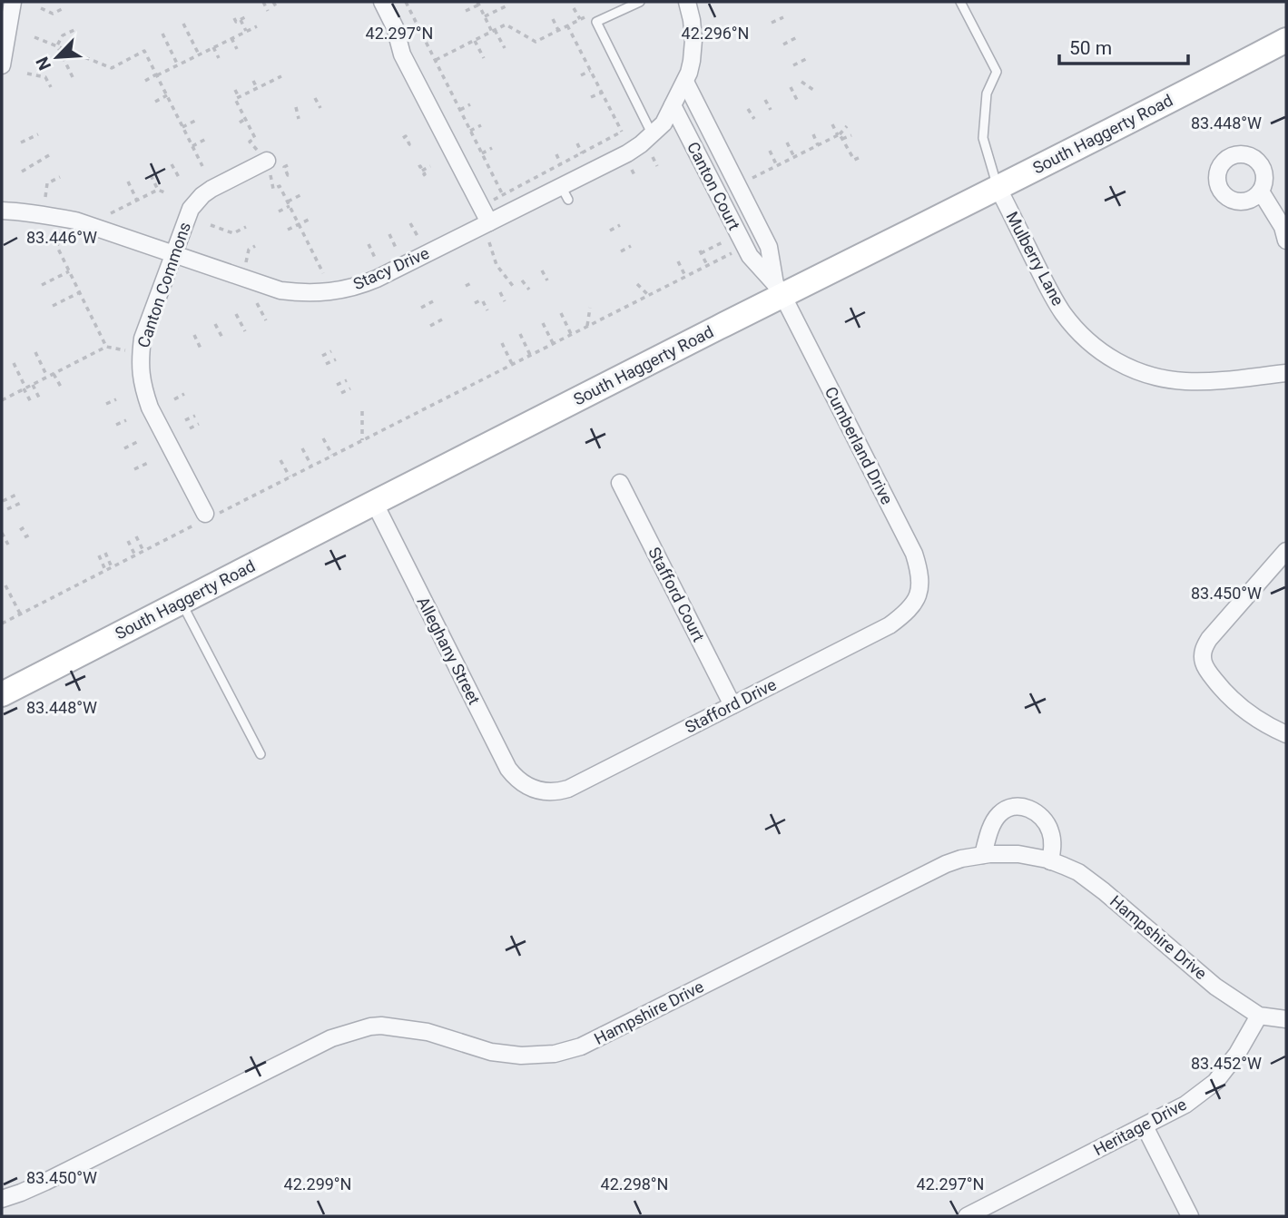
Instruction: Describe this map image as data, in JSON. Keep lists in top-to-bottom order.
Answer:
{
  "streets": {
    "main road": ["South Haggerty Road"],
    "street": [
      "Canton Court",
      "Mulberry Lane",
      "Stacy Drive",
      "Canton Commons",
      "Cumberland Drive",
      "Stafford Court",
      "Alleghany Street",
      "Stafford Drive",
      "Hampshire Drive",
      "Heritage Drive"
    ]
  },
  "crossings": [
    ["South Haggerty Road", "Canton Court"],
    ["South Haggerty Road", "Mulberry Lane"],
    ["South Haggerty Road", "Cumberland Drive"],
    ["South Haggerty Road", "Alleghany Street"],
    ["Canton Court", "Stacy Drive"],
    ["Canton Court", "Cumberland Drive"],
    ["Stacy Drive", "Canton Commons"],
    ["Cumberland Drive", "Stafford Drive"],
    ["Stafford Court", "Stafford Drive"],
    ["Alleghany Street", "Stafford Drive"],
    ["Hampshire Drive", "Heritage Drive"]
  ],
  "scale_bar": "50 m",
  "north": "bottom left",
  "coordinates": [
    "42.297°N",
    "42.296°N",
    "83.448°W",
    "83.446°W",
    "83.450°W",
    "83.452°W",
    "42.298°N",
    "42.299°N"
  ]
}
